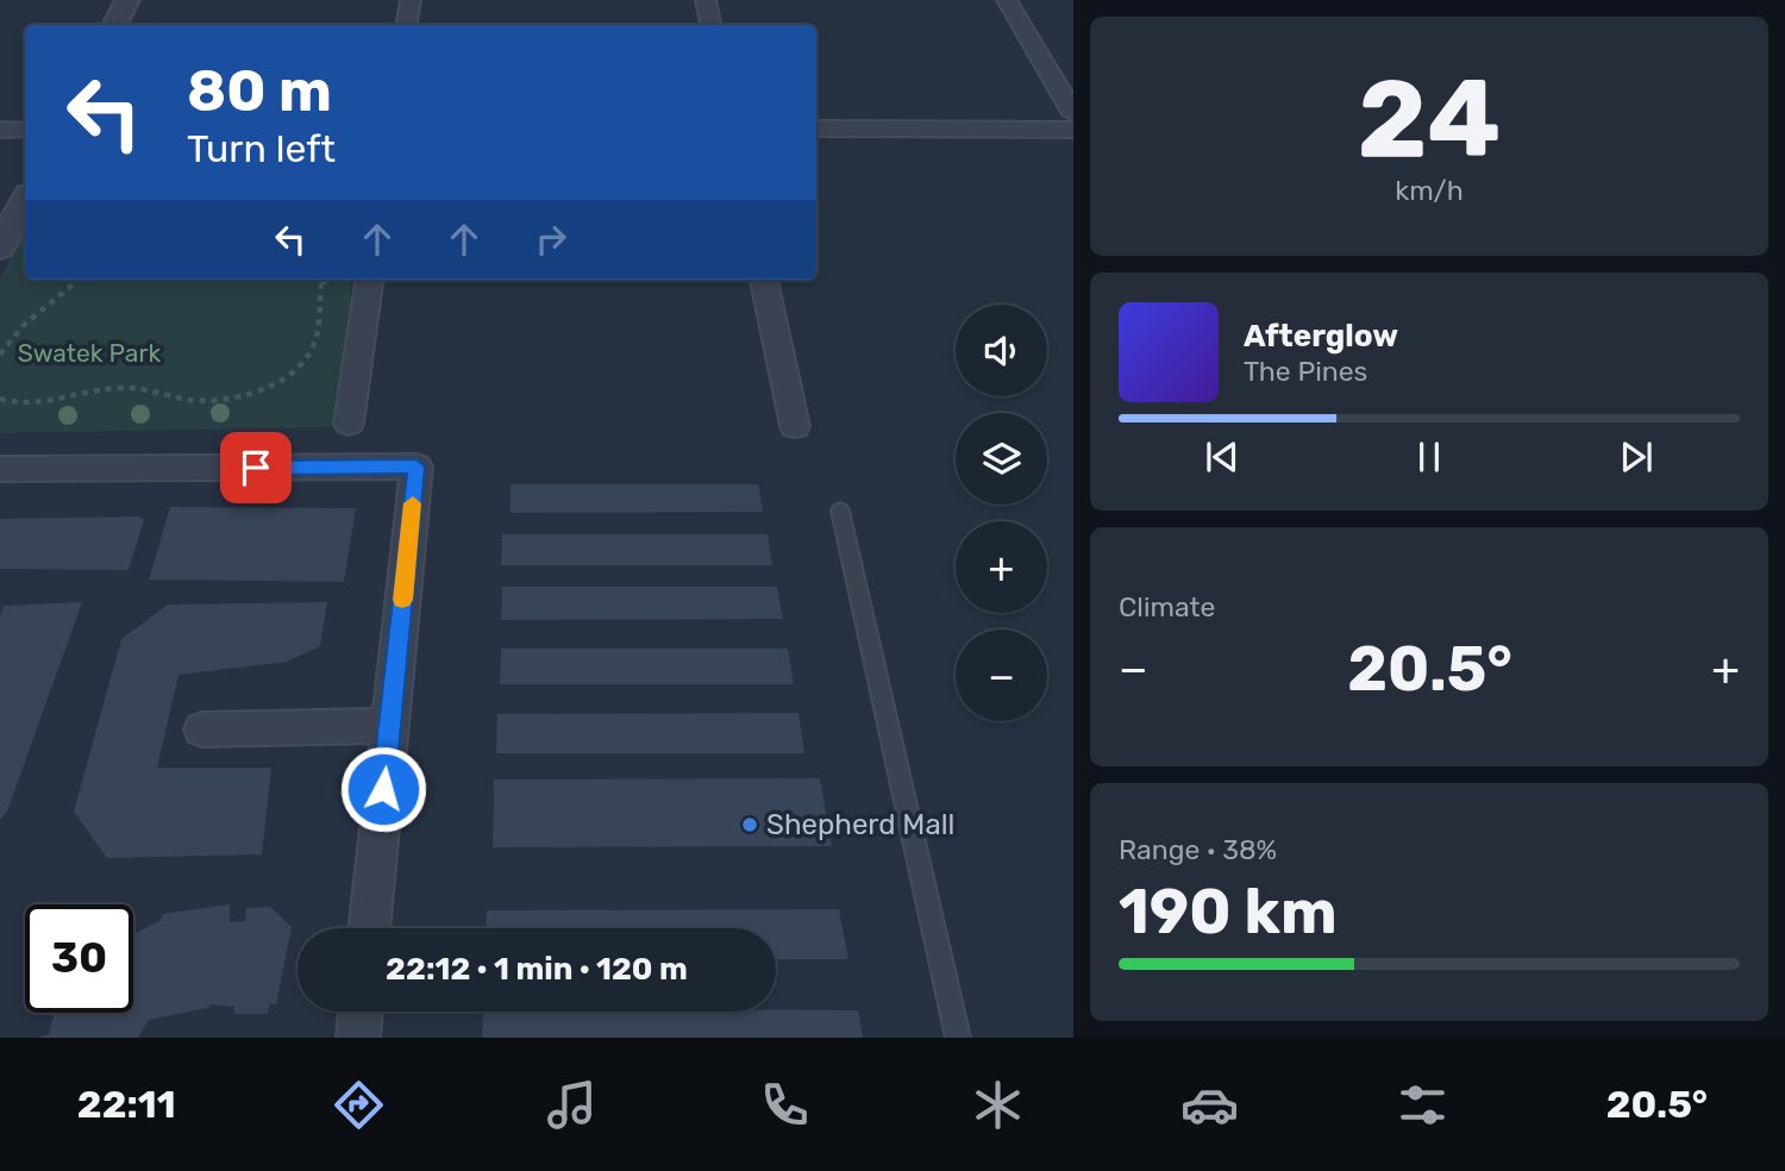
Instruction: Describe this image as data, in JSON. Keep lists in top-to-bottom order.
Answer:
{
  "parks": ["Swatek Park"],
  "places": ["Shepherd Mall"],
  "page": {
    "tile": [
      ["24", "km/h"],
      "Climate",
      ["Range · 38%", "190 km"]
    ],
    "turn": ["80 m", "Turn left"],
    "song": ["Afterglow", "The Pines"],
    "map_buttons": ["+", "−"],
    "heat": ["−", "20.5°", "+"],
    "limit": "30",
    "trip": "22:12 · 1 min · 120 m",
    "tabs": ["22:11", "20.5°"]
  }
}
